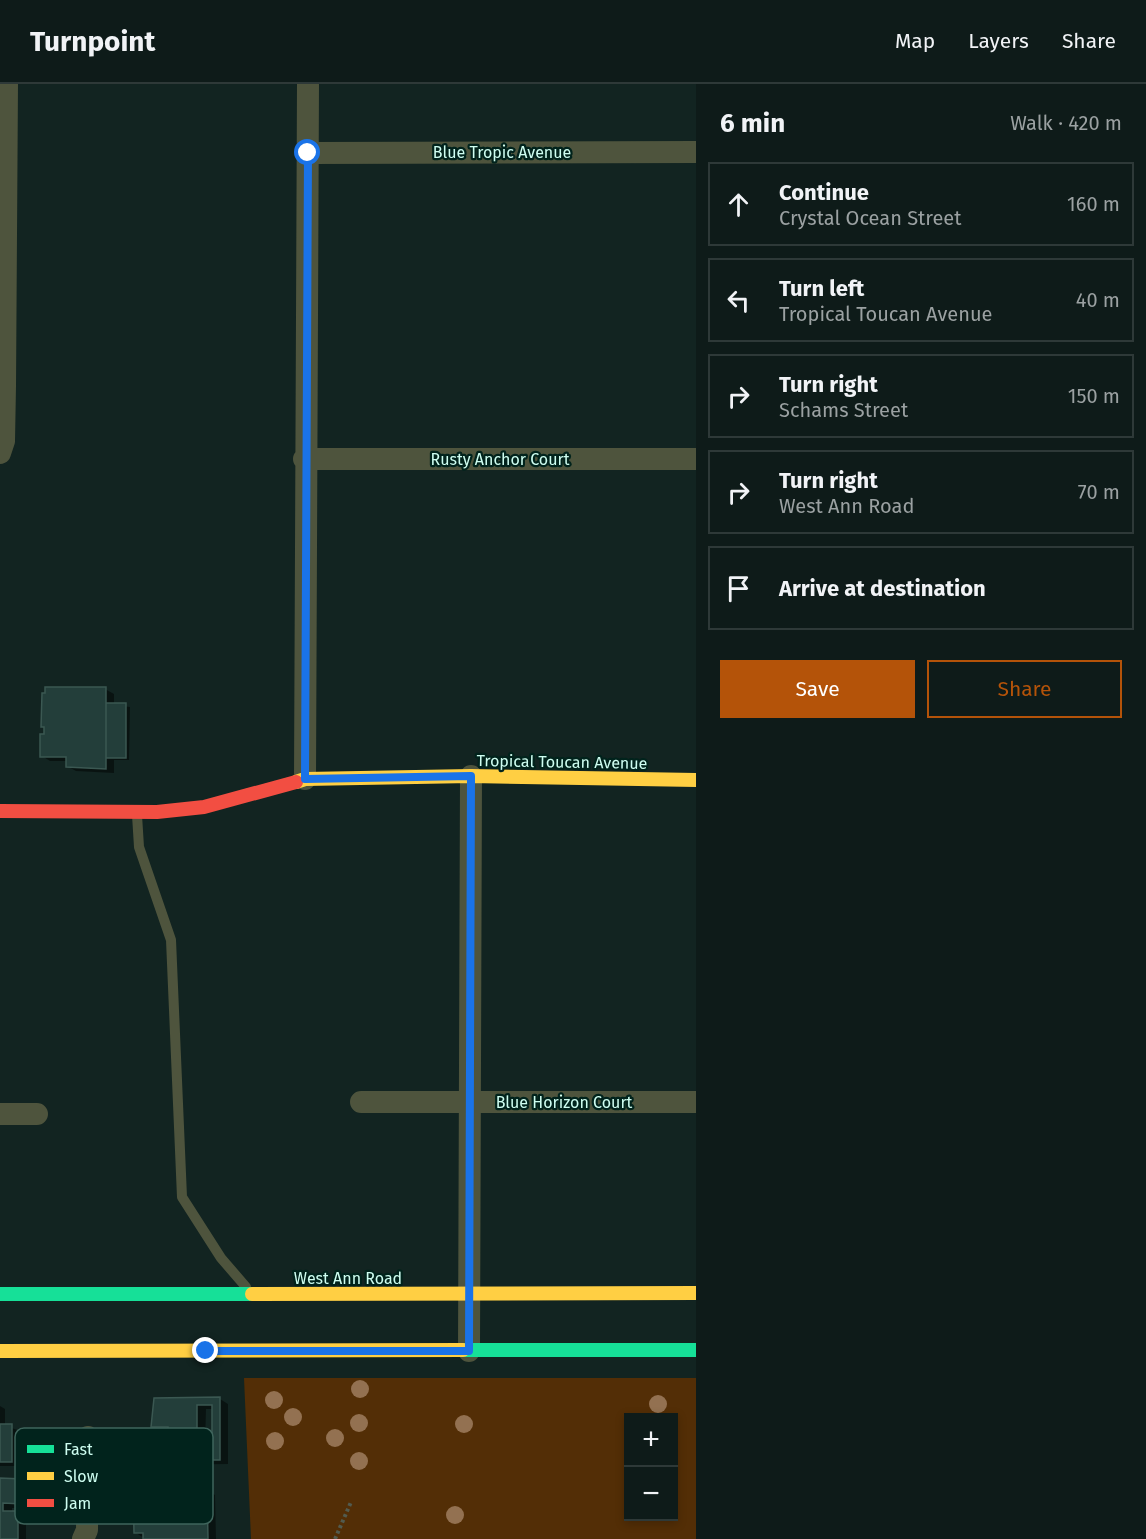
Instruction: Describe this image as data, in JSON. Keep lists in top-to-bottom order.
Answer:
{
  "streets": {
    "main road": ["Tropical Toucan Avenue", "West Ann Road"],
    "street": ["Blue Tropic Avenue", "Rusty Anchor Court", "Blue Horizon Court"]
  },
  "legend": ["Fast", "Slow", "Jam"],
  "page": {
    "header": "Turnpoint",
    "nav": ["Map", "Layers", "Share"],
    "heading": ["6 min", "Walk · 420 m"],
    "list": [
      ["Continue", "Crystal Ocean Street", "160 m"],
      ["Turn left", "Tropical Toucan Avenue", "40 m"],
      ["Turn right", "Schams Street", "150 m"],
      ["Turn right", "West Ann Road", "70 m"],
      "Arrive at destination"
    ],
    "buttons": ["Save", "Share"],
    "map_buttons": ["+", "−"]
  }
}
